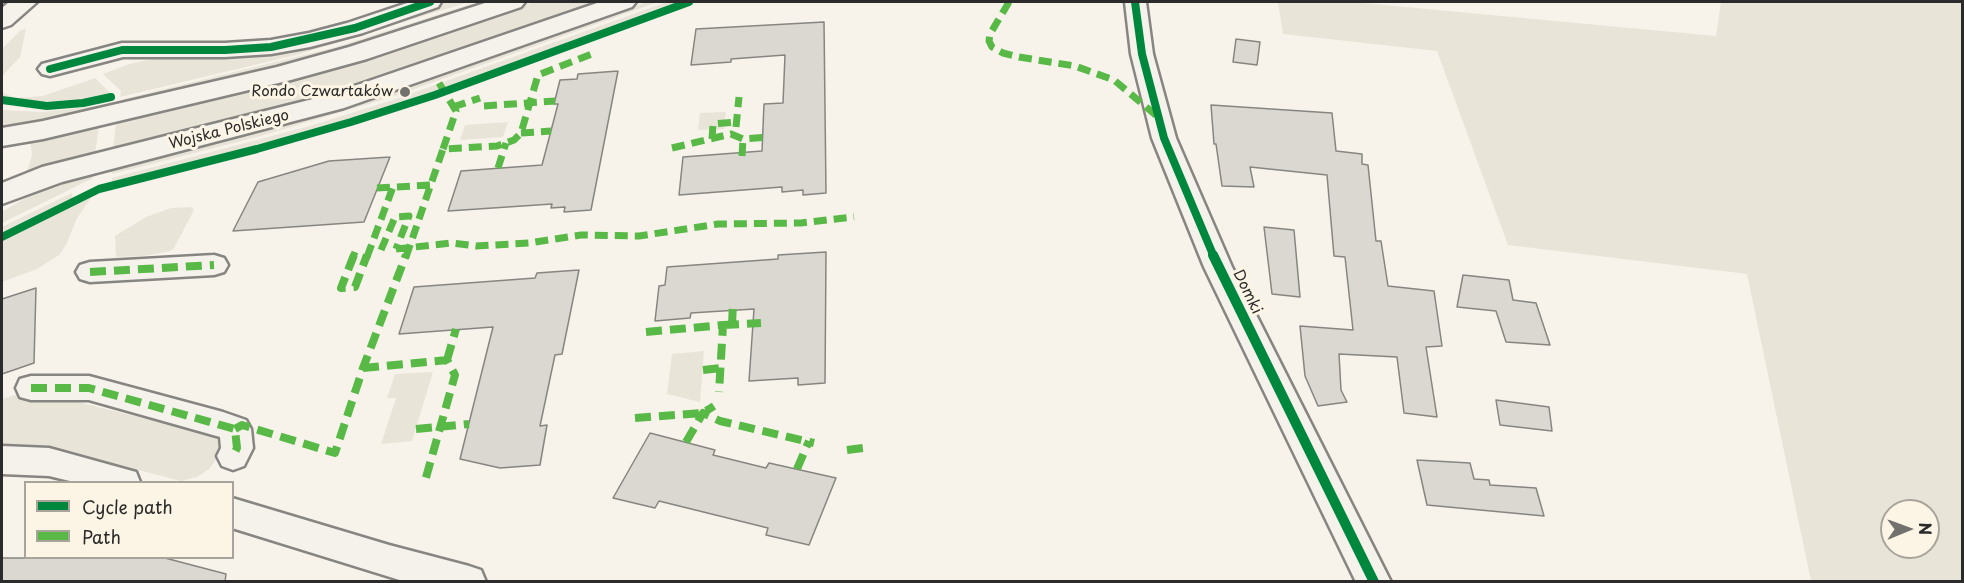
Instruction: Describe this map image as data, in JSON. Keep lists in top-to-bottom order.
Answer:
{
  "streets": {
    "main road": ["Wojska Polskiego"],
    "street": ["Domki"]
  },
  "places": ["Rondo Czwartaków"],
  "legend": ["Cycle path", "Path"],
  "north": "right"
}
